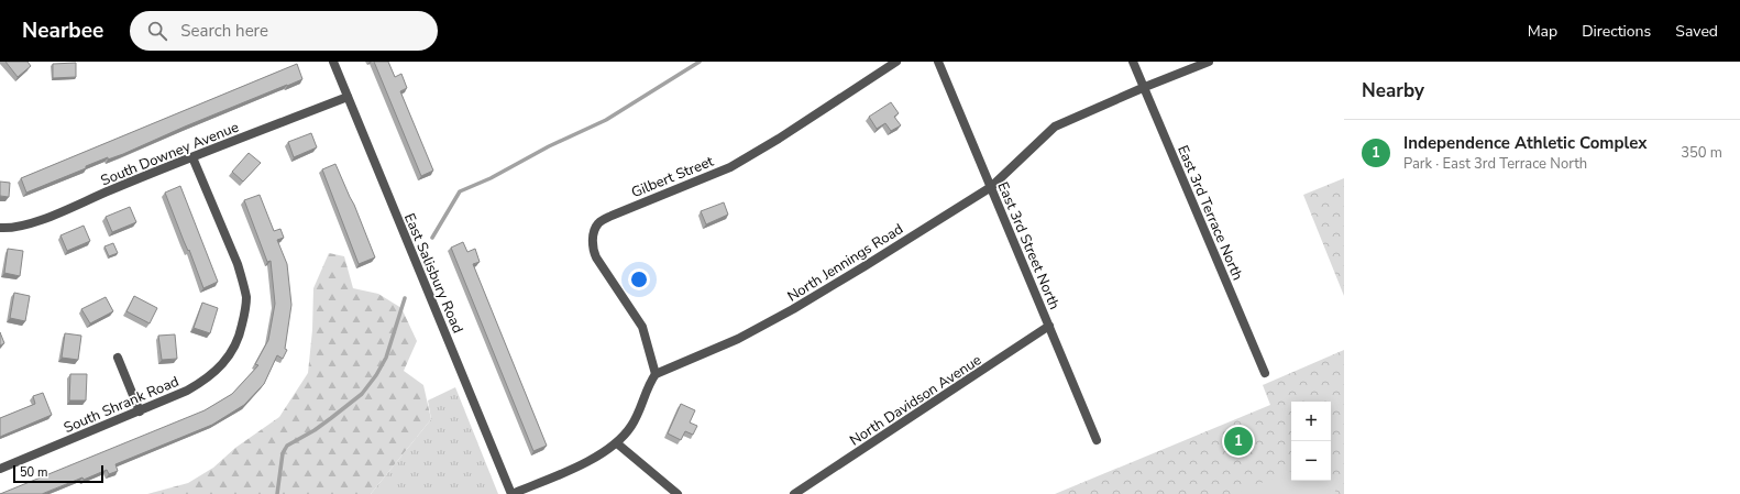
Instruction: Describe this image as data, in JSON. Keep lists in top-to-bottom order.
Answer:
{
  "streets": {
    "street": [
      "South Downey Avenue",
      "Gilbert Street",
      "East 3rd Terrace North",
      "East 3rd Street North",
      "North Jennings Road",
      "East Salisbury Road",
      "North Davidson Avenue",
      "South Shrank Road"
    ]
  },
  "crossings": [
    ["South Downey Avenue", "East Salisbury Road"],
    ["South Downey Avenue", "South Shrank Road"],
    ["Gilbert Street", "North Jennings Road"],
    ["East 3rd Terrace North", "North Jennings Road"],
    ["East 3rd Street North", "North Jennings Road"],
    ["East 3rd Street North", "North Davidson Avenue"]
  ],
  "scale_bar": "50 m",
  "page": {
    "header": "Nearbee",
    "search": "Search here",
    "nav": ["Map", "Directions", "Saved"],
    "heading": "Nearby",
    "list": [
      {
        "mark": "1",
        "name": "Independence Athletic Complex",
        "note": "Park · East 3rd Terrace North",
        "value": "350 m"
      }
    ],
    "map_buttons": ["+", "−"],
    "pins": "1",
    "scale": "50 m"
  }
}
